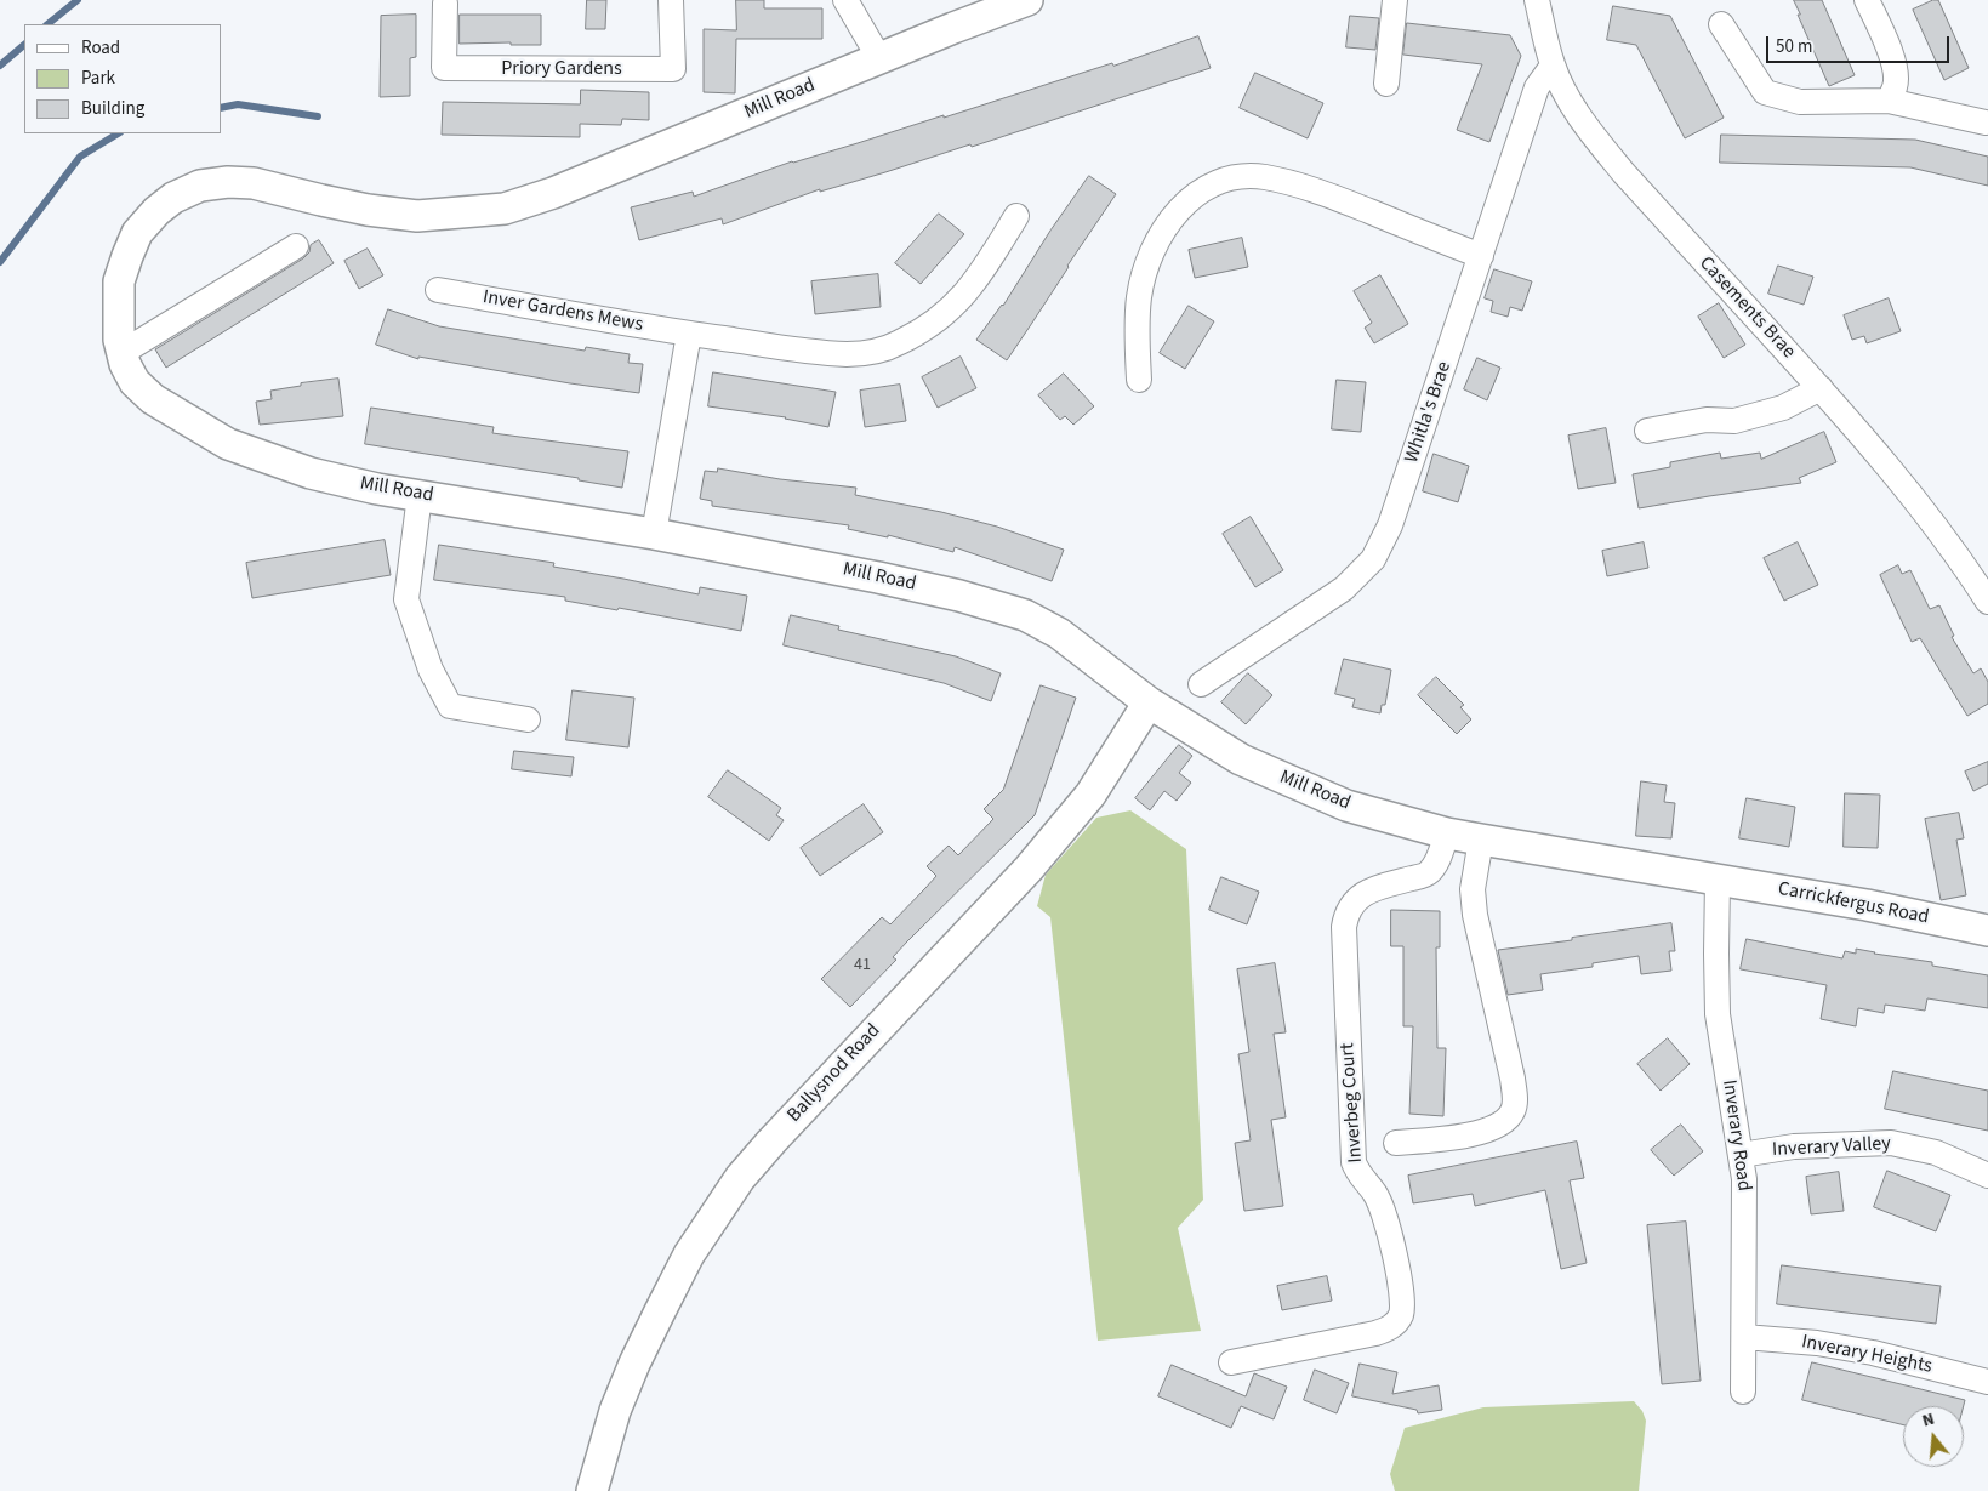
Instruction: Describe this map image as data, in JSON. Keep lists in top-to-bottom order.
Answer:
{
  "streets": {
    "street": [
      "Priory Gardens",
      "Mill Road",
      "Casements Brae",
      "Inver Gardens Mews",
      "Whitla's Brae",
      "Carrickfergus Road",
      "Ballysnod Road",
      "Inverbeg Court",
      "Inverary Road",
      "Inverary Valley",
      "Inverary Heights"
    ]
  },
  "crossings": [
    ["Mill Road", "Carrickfergus Road"],
    ["Mill Road", "Ballysnod Road"],
    ["Mill Road", "Inverbeg Court"],
    ["Mill Road", "Inverary Road"],
    ["Casements Brae", "Whitla's Brae"],
    ["Carrickfergus Road", "Inverary Road"],
    ["Inverary Road", "Inverary Valley"],
    ["Inverary Road", "Inverary Heights"]
  ],
  "house_numbers": ["41"],
  "legend": ["Road", "Park", "Building"],
  "scale_bar": "50 m",
  "north": "top"
}
